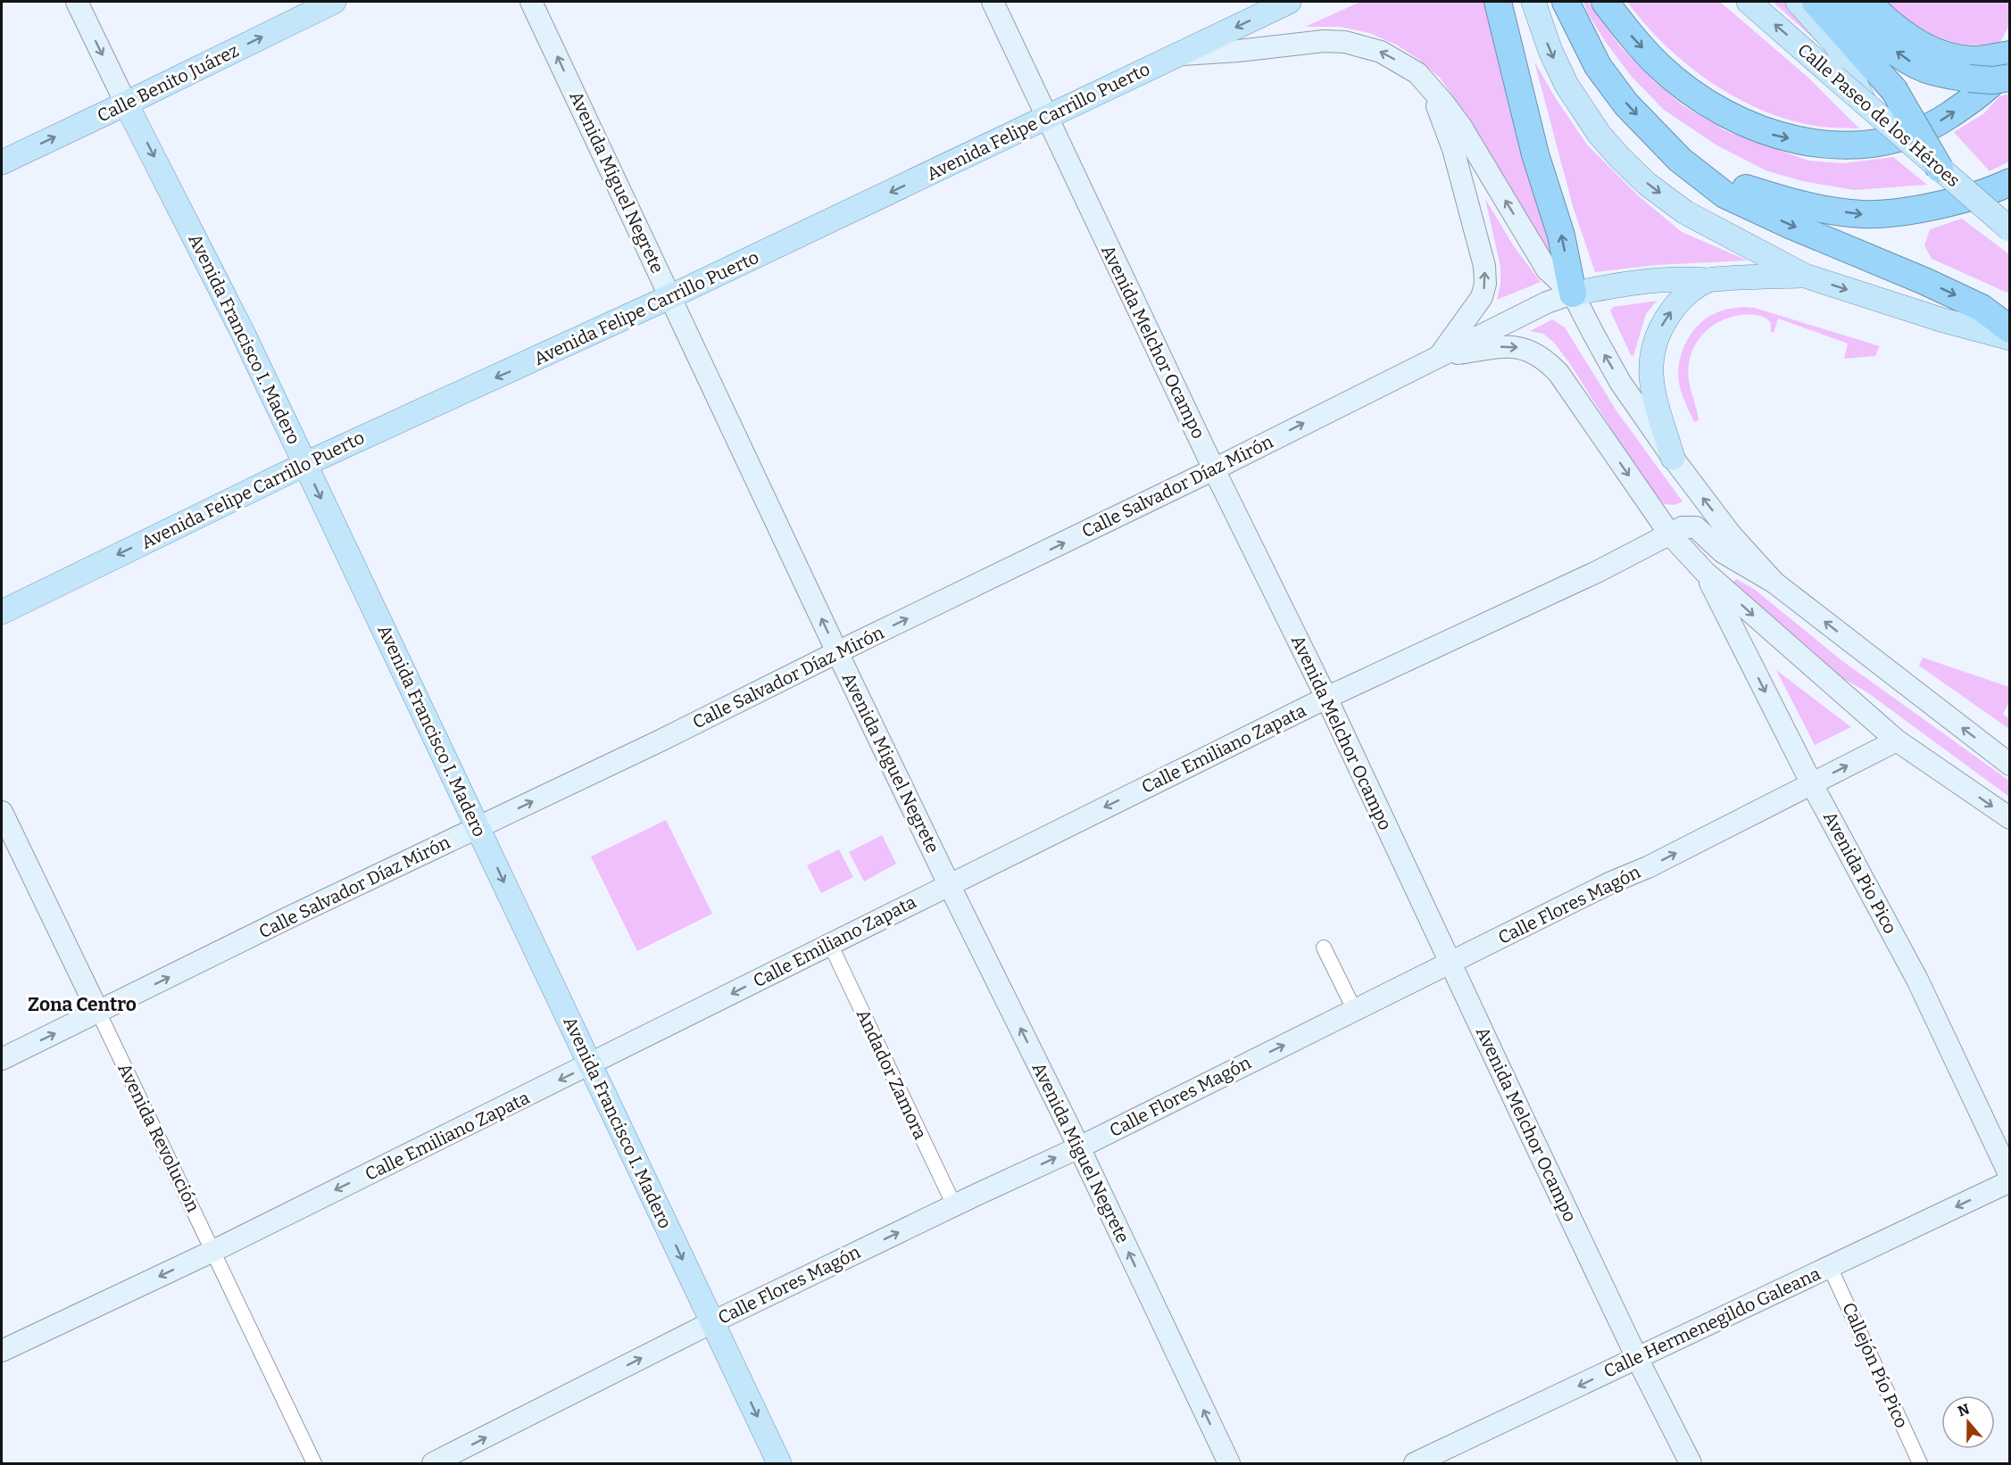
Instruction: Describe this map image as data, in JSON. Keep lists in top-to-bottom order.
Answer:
{
  "streets": {
    "main road": [
      "Calle Benito Juárez",
      "Calle Paseo de los Héroes",
      "Avenida Felipe Carrillo Puerto",
      "Avenida Francisco I. Madero"
    ],
    "street": [
      "Avenida Miguel Negrete",
      "Avenida Melchor Ocampo",
      "Calle Salvador Díaz Mirón",
      "Calle Emiliano Zapata",
      "Avenida Pio Pico",
      "Calle Flores Magón",
      "Andador Zamora",
      "Avenida Revolución",
      "Calle Hermenegildo Galeana",
      "Callejón Pío Pico"
    ]
  },
  "crossings": [
    ["Calle Benito Juárez", "Avenida Francisco I. Madero"],
    ["Avenida Felipe Carrillo Puerto", "Avenida Miguel Negrete"],
    ["Avenida Felipe Carrillo Puerto", "Avenida Francisco I. Madero"],
    ["Avenida Felipe Carrillo Puerto", "Avenida Melchor Ocampo"],
    ["Avenida Miguel Negrete", "Calle Salvador Díaz Mirón"],
    ["Avenida Miguel Negrete", "Calle Emiliano Zapata"],
    ["Avenida Miguel Negrete", "Calle Flores Magón"],
    ["Avenida Francisco I. Madero", "Calle Salvador Díaz Mirón"],
    ["Avenida Francisco I. Madero", "Calle Emiliano Zapata"],
    ["Avenida Francisco I. Madero", "Calle Flores Magón"],
    ["Avenida Melchor Ocampo", "Calle Salvador Díaz Mirón"],
    ["Avenida Melchor Ocampo", "Calle Emiliano Zapata"],
    ["Avenida Melchor Ocampo", "Calle Flores Magón"],
    ["Avenida Melchor Ocampo", "Calle Hermenegildo Galeana"],
    ["Calle Salvador Díaz Mirón", "Avenida Revolución"],
    ["Calle Emiliano Zapata", "Andador Zamora"],
    ["Calle Emiliano Zapata", "Avenida Revolución"],
    ["Avenida Pio Pico", "Calle Flores Magón"],
    ["Calle Flores Magón", "Andador Zamora"],
    ["Calle Hermenegildo Galeana", "Callejón Pío Pico"]
  ],
  "one_way": [
    "Calle Benito Juárez",
    "Avenida Felipe Carrillo Puerto",
    "Avenida Miguel Negrete",
    "Avenida Francisco I. Madero",
    "Calle Salvador Díaz Mirón",
    "Calle Emiliano Zapata",
    "Calle Flores Magón",
    "Calle Hermenegildo Galeana"
  ],
  "districts": ["Zona Centro"],
  "north": "top"
}
